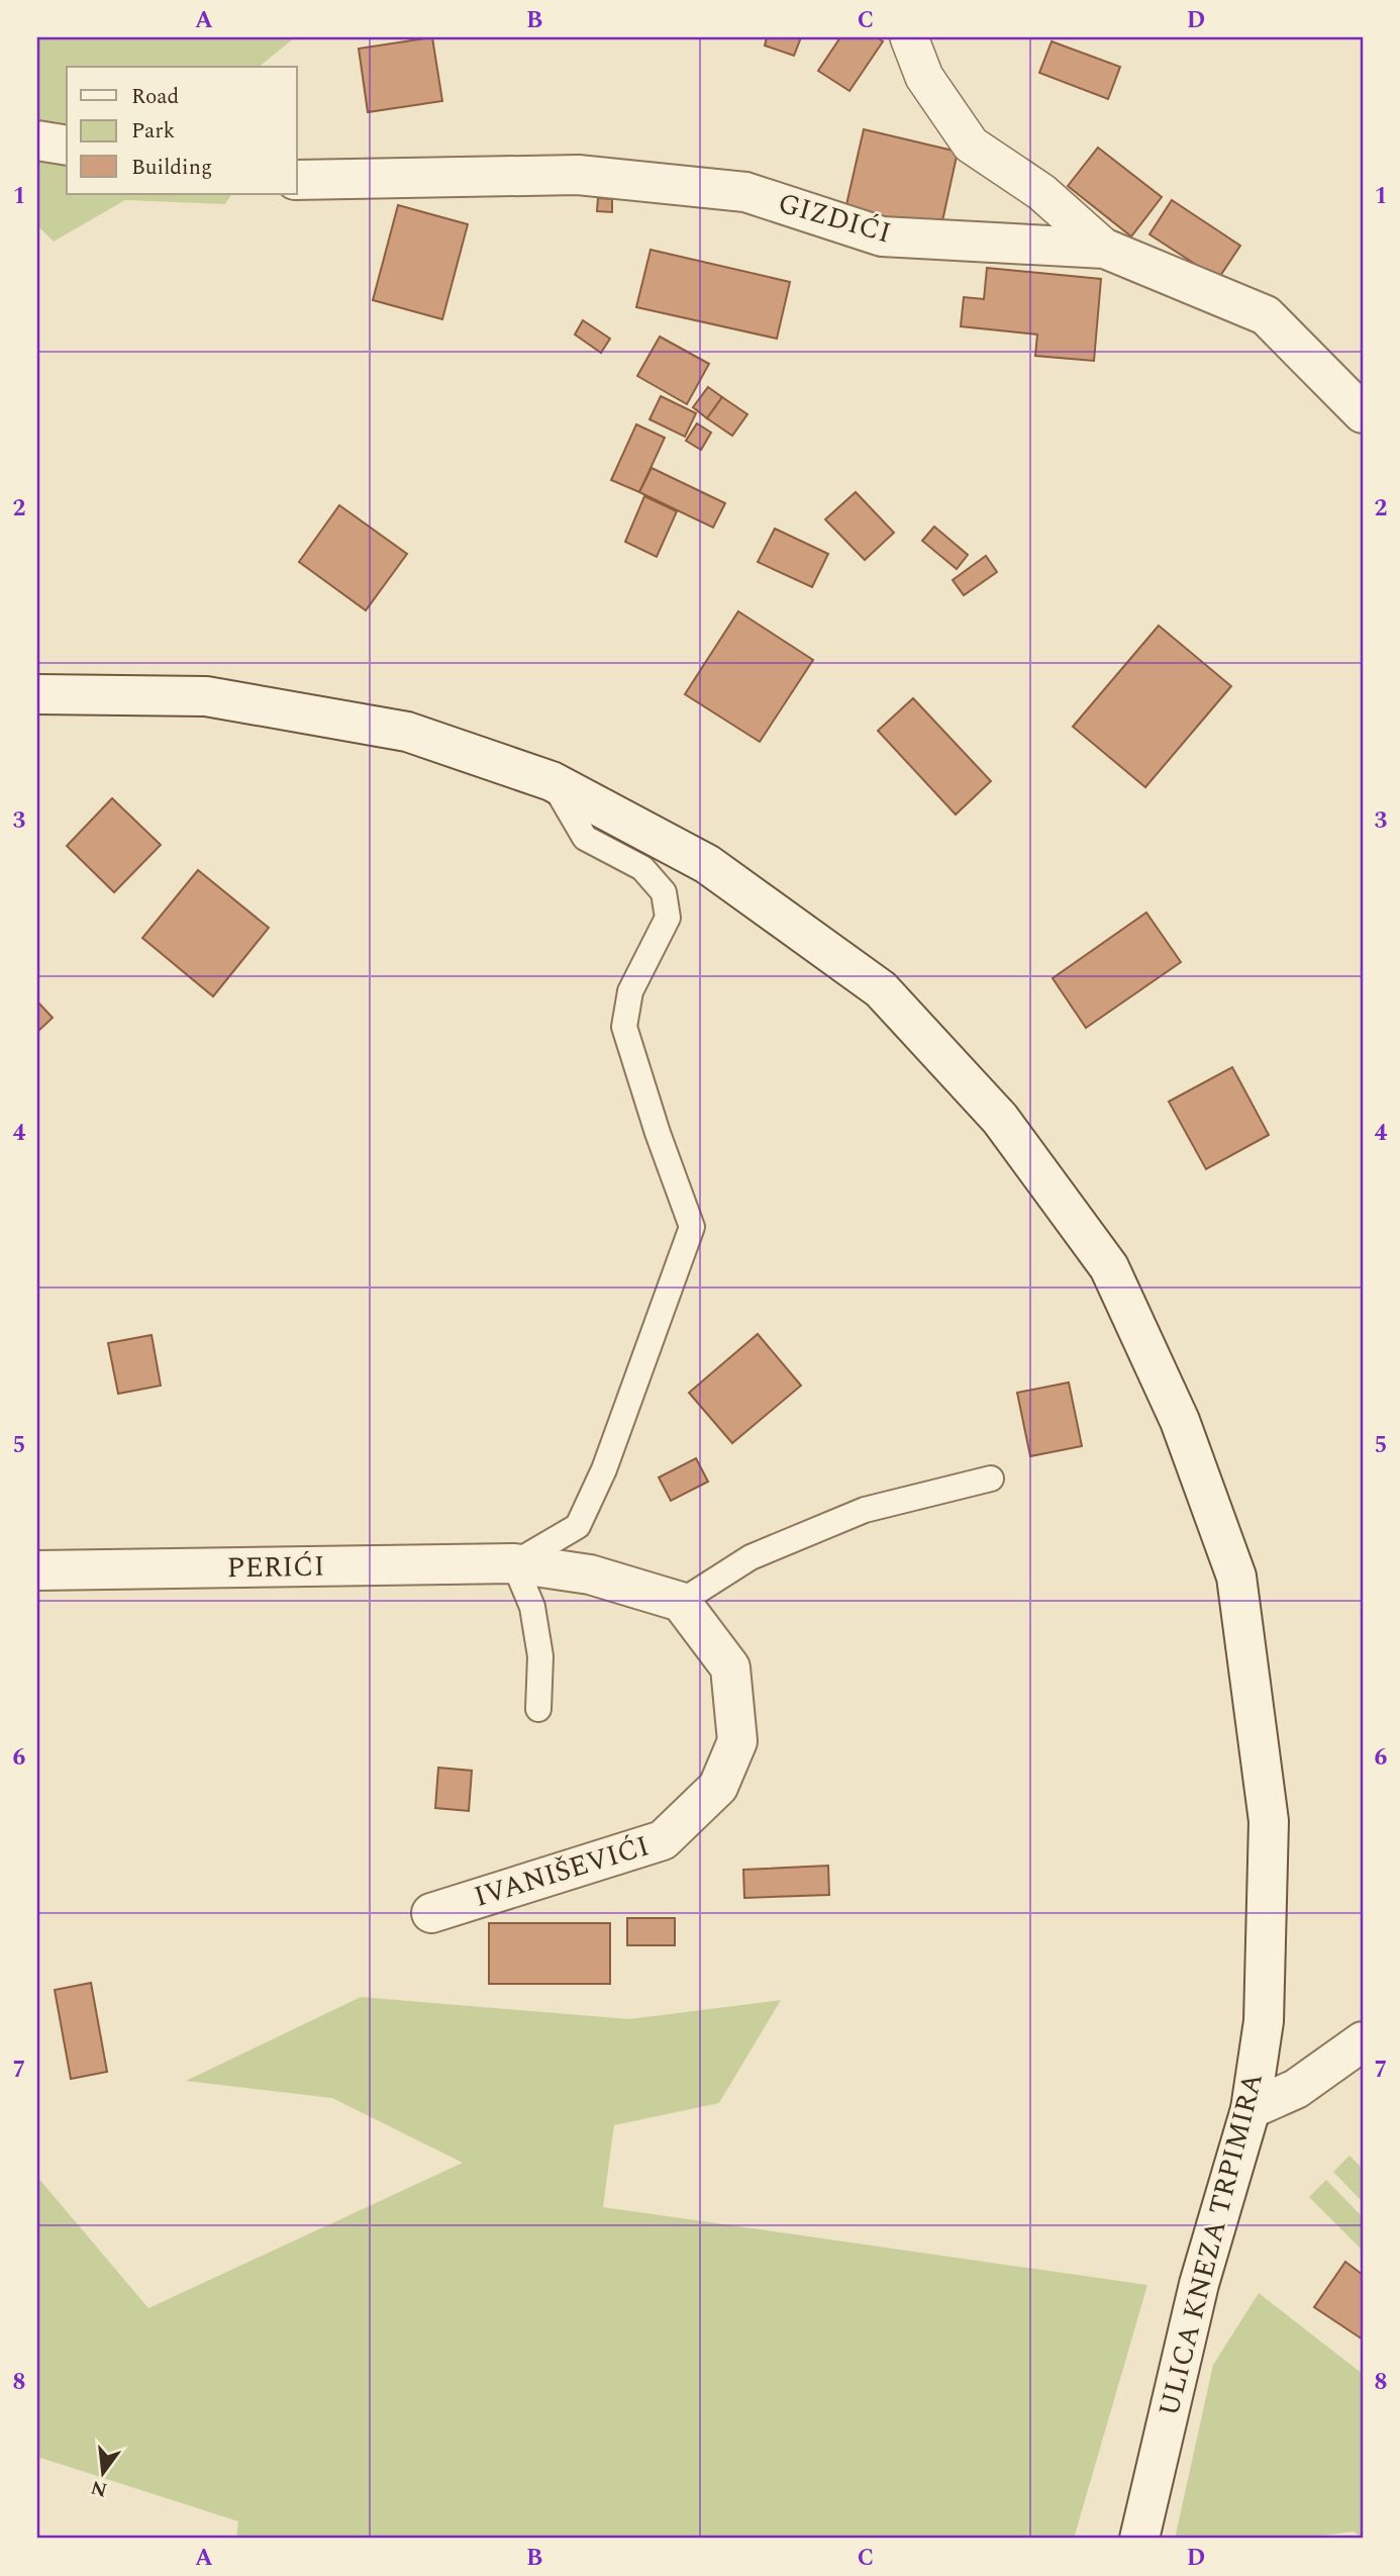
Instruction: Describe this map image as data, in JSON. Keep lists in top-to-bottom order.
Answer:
{
  "streets": {
    "main road": [
      "GIZDIĆI",
      "PERIĆI",
      "IVANIŠEVIĆI",
      "ULICA KNEZA TRPIMIRA"
    ]
  },
  "legend": ["Road", "Park", "Building"],
  "north": "bottom",
  "grid": {
    "columns": [
      "A",
      "B",
      "C",
      "D"
    ],
    "rows": [
      "1",
      "2",
      "3",
      "4",
      "5",
      "6",
      "7",
      "8"
    ]
  }
}
